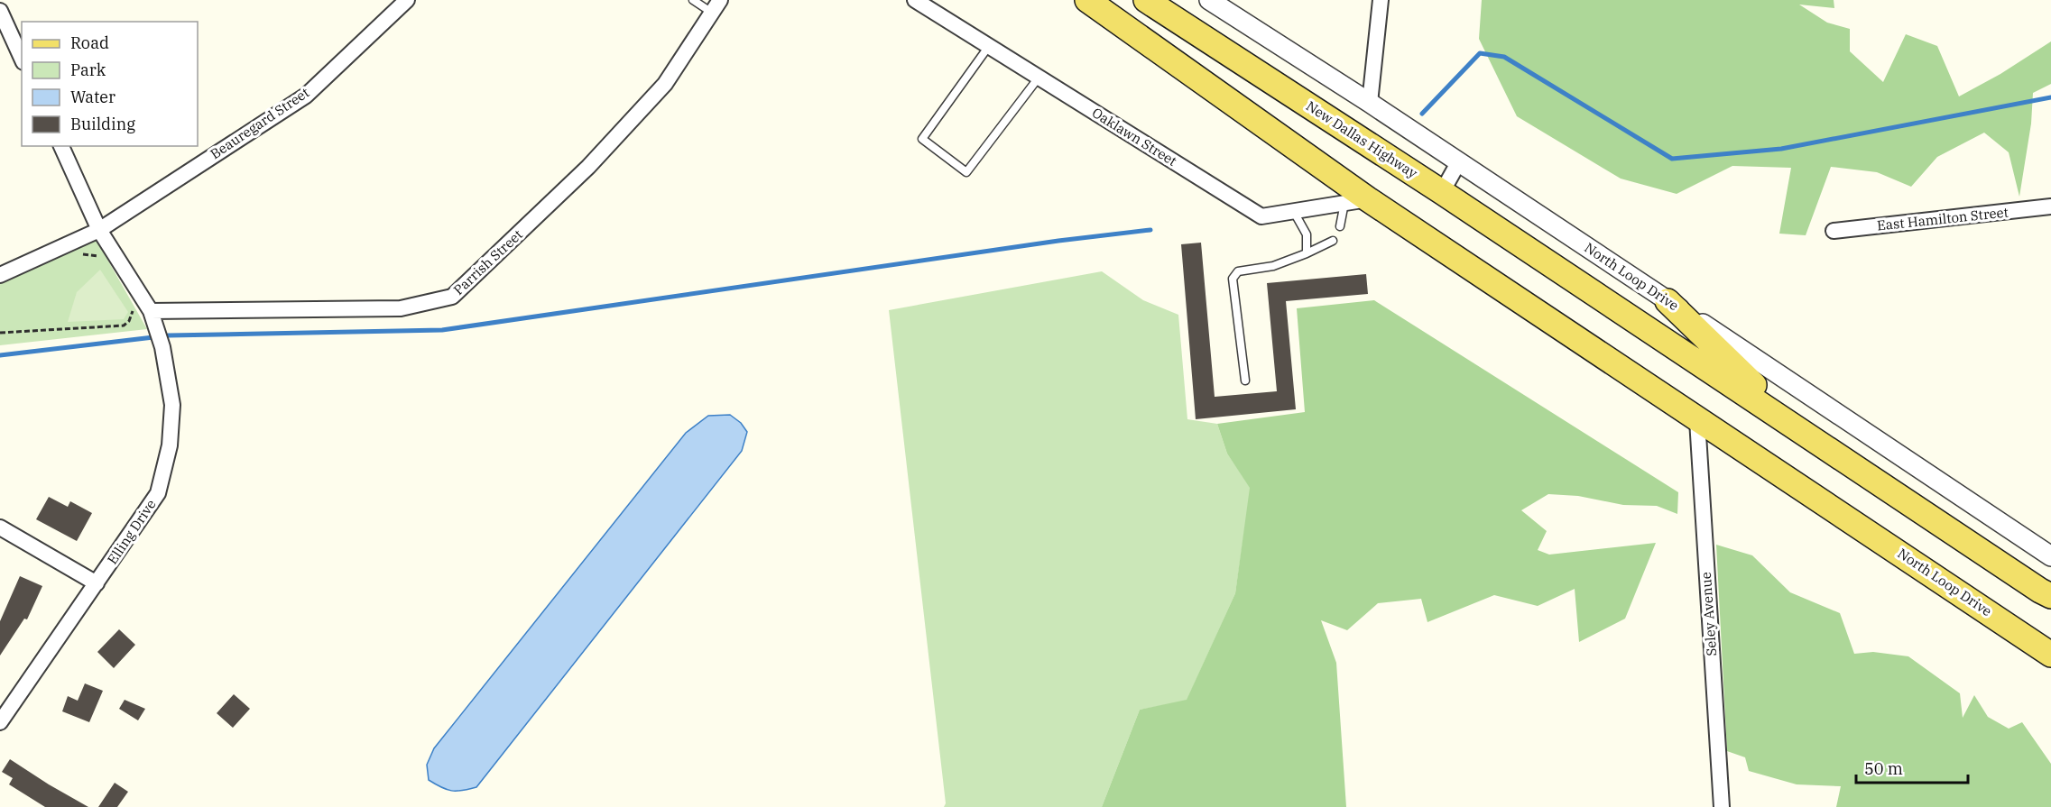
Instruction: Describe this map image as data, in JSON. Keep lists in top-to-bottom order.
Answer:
{
  "streets": {
    "main road": ["New Dallas Highway", "North Loop Drive"],
    "street": [
      "Beauregard Street",
      "Oaklawn Street",
      "East Hamilton Street",
      "Parrish Street",
      "Elling Drive",
      "Seley Avenue"
    ]
  },
  "crossings": [
    ["Beauregard Street", "Elling Drive"],
    ["Oaklawn Street", "North Loop Drive"],
    ["Parrish Street", "Elling Drive"],
    ["North Loop Drive", "Seley Avenue"]
  ],
  "legend": [
    "Road",
    "Park",
    "Water",
    "Building"
  ],
  "scale_bar": "50 m"
}
